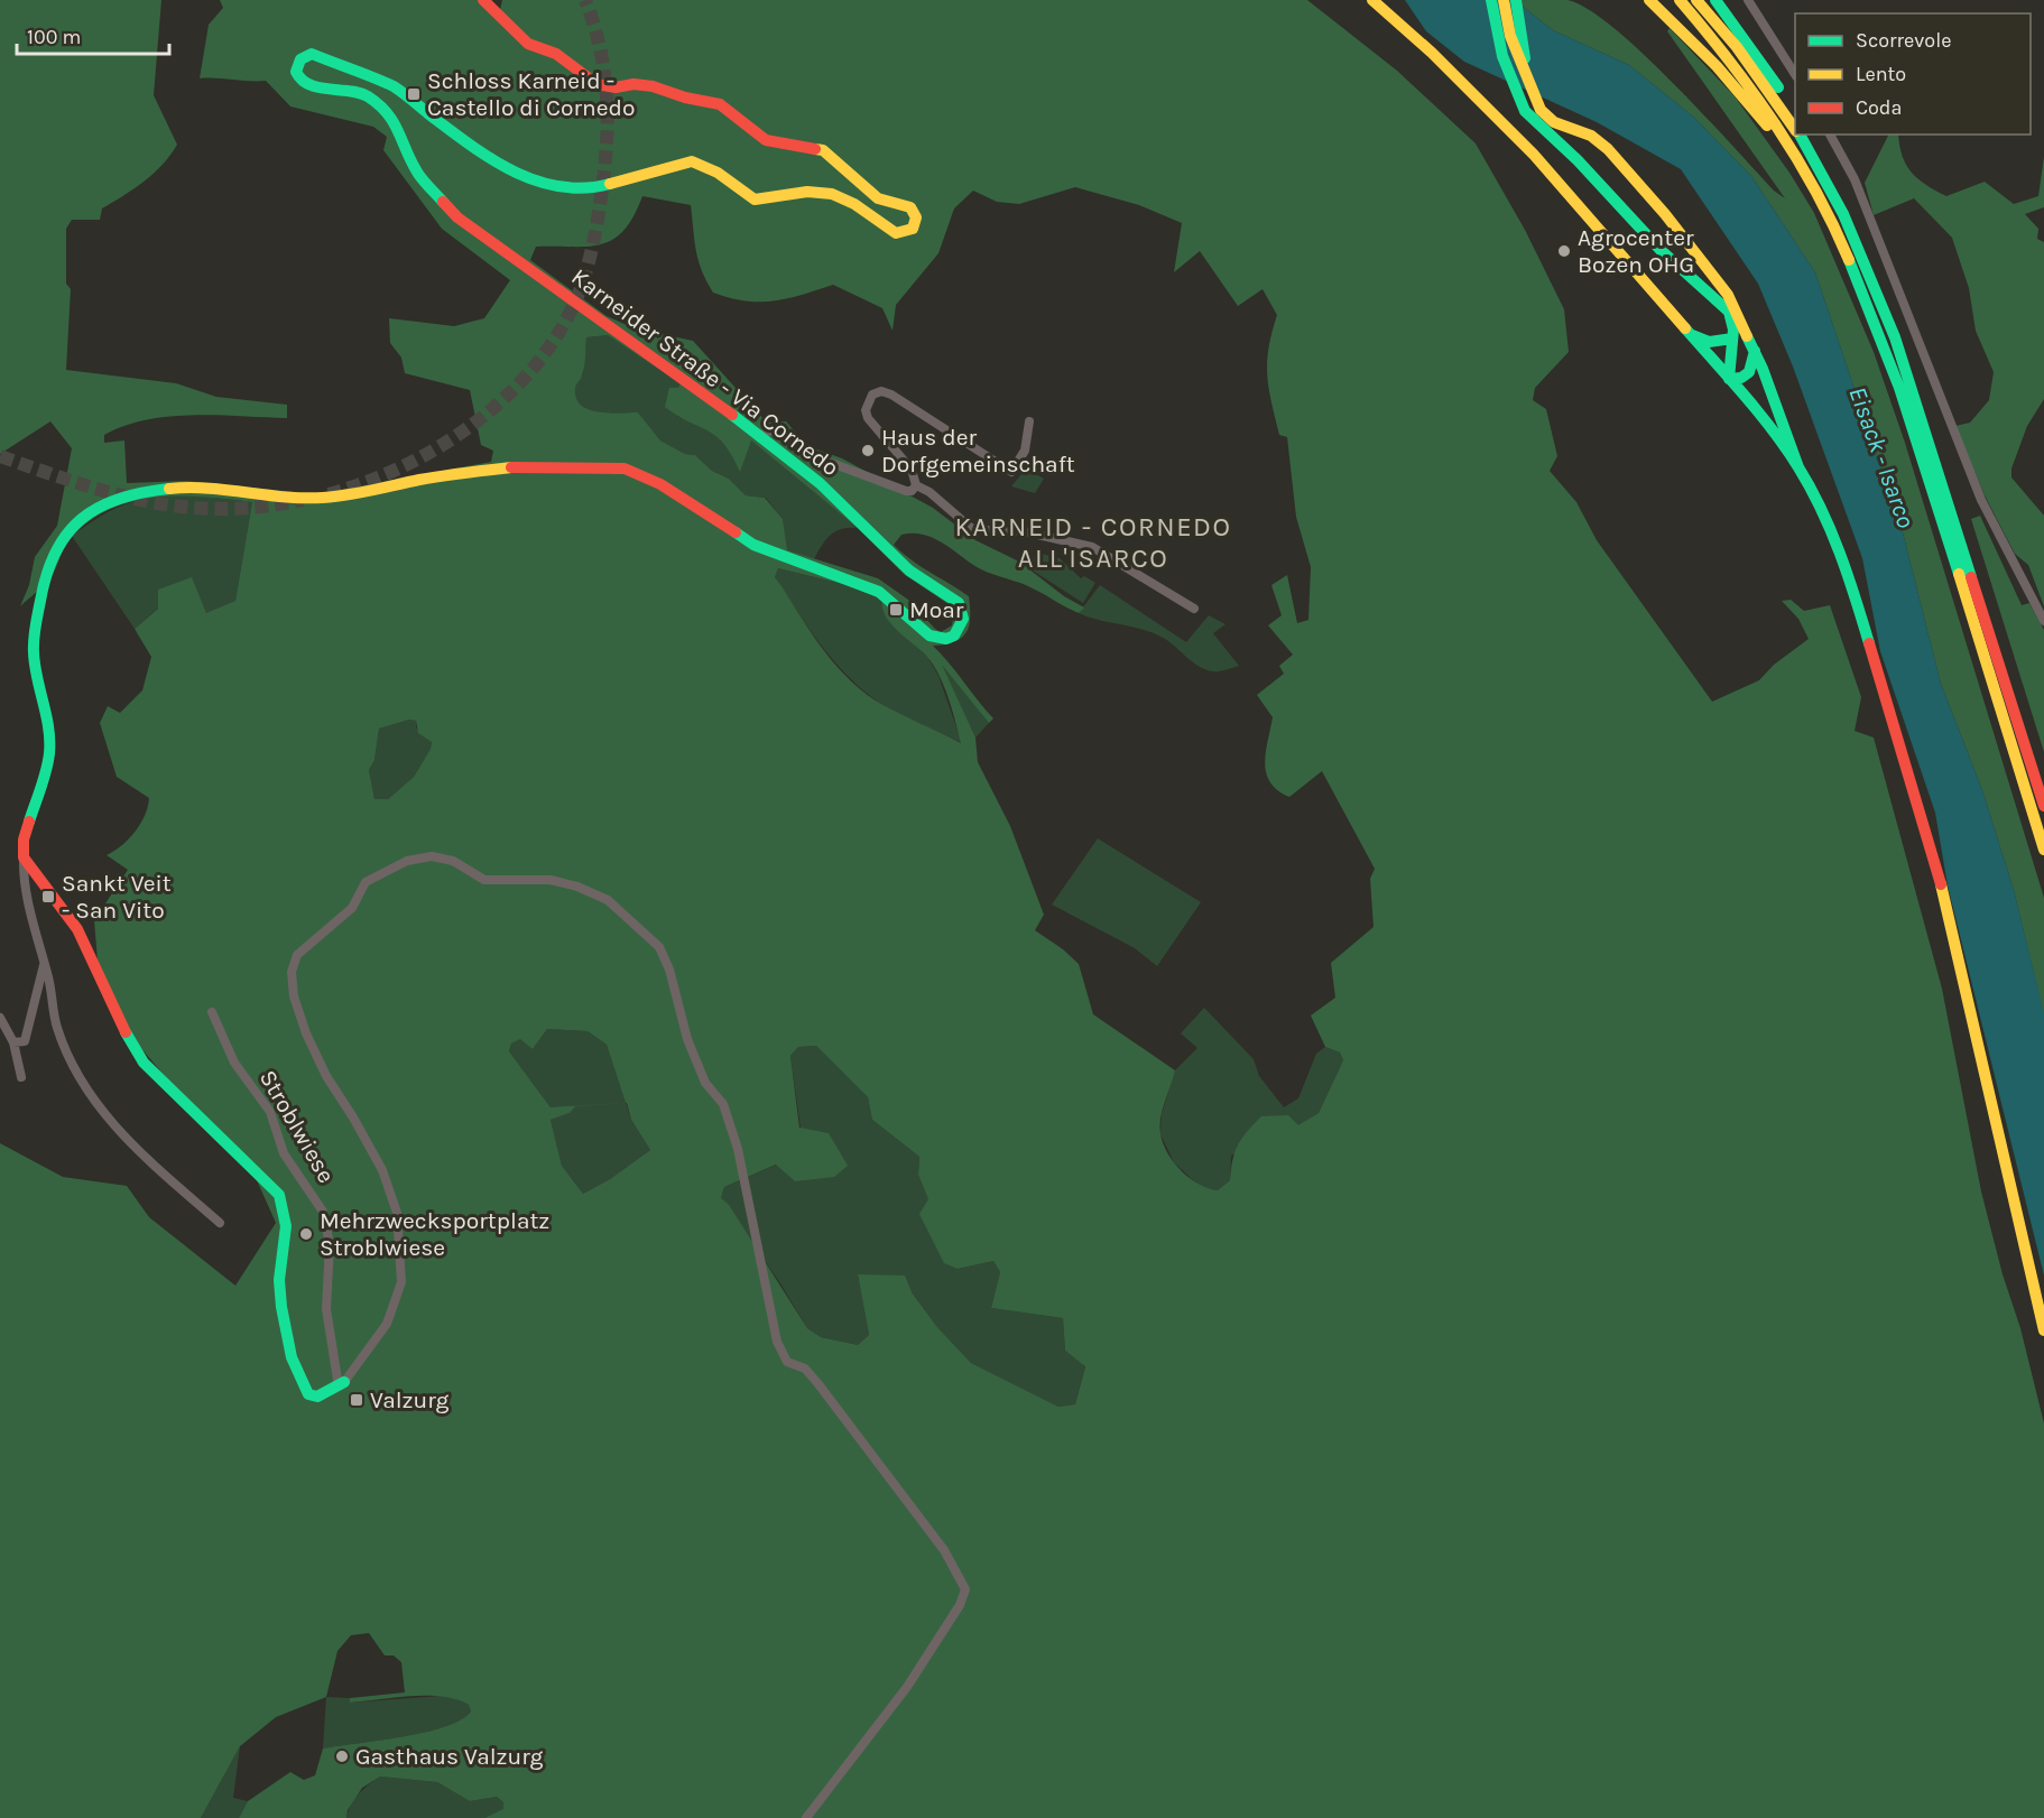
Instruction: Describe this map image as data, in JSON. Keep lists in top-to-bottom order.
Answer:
{
  "streets": {
    "main road": ["Karneider Straße - Via Cornedo"],
    "street": ["Stroblwiese"]
  },
  "districts": ["KARNEID - CORNEDO ALL'ISARCO"],
  "water": ["Eisack - Isarco"],
  "places": {
    "transit": [
      "Schloss Karneid - Castello di Cornedo",
      "Moar",
      "Sankt Veit - San Vito",
      "Valzurg"
    ],
    "other": [
      "Agrocenter Bozen OHG",
      "Haus der Dorfgemeinschaft",
      "Mehrzwecksportplatz Stroblwiese",
      "Gasthaus Valzurg"
    ]
  },
  "legend": ["Scorrevole", "Lento", "Coda"],
  "scale_bar": "100 m"
}
